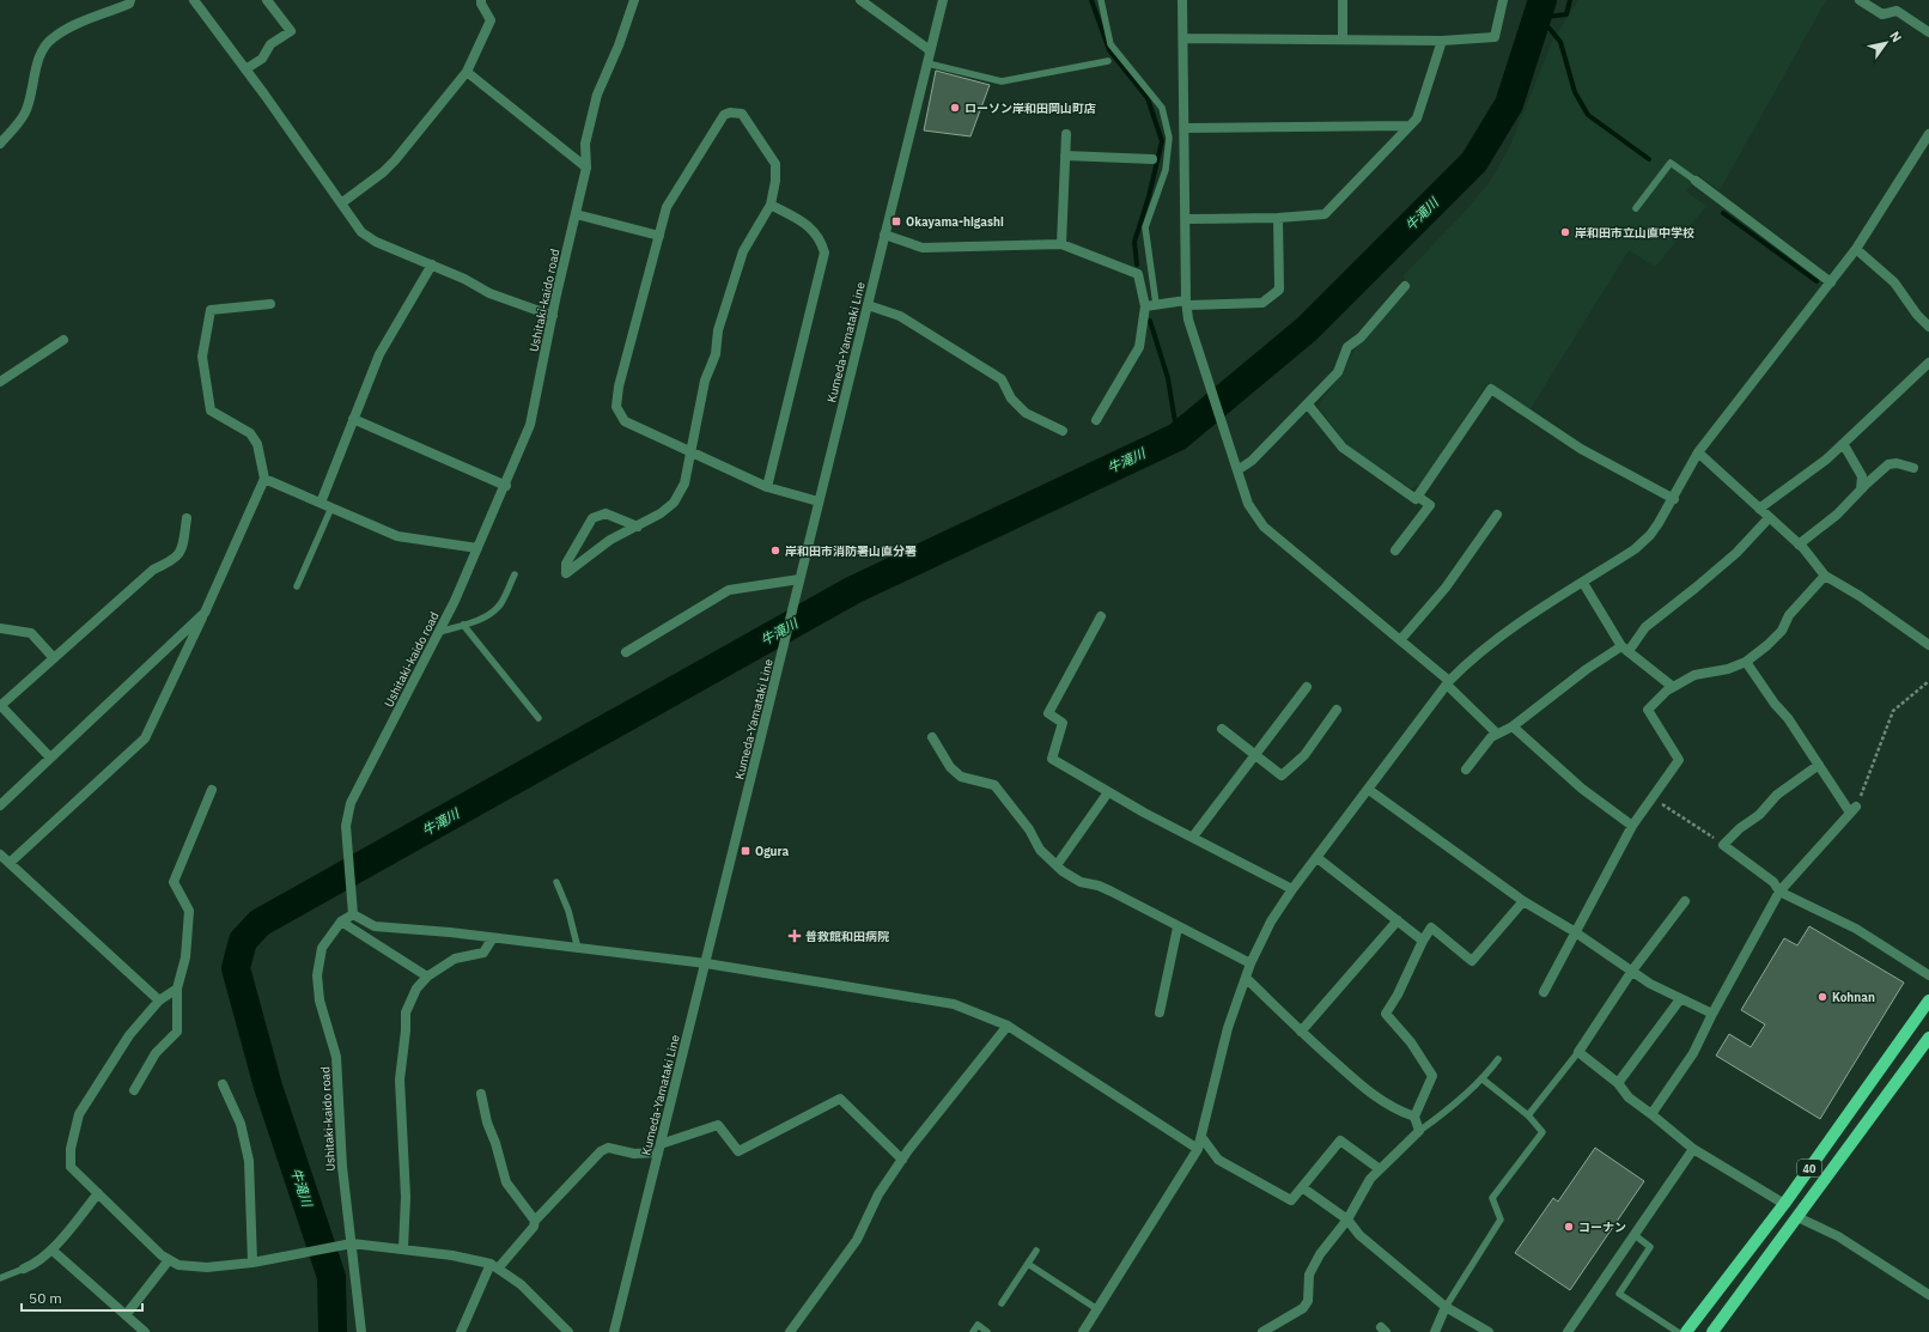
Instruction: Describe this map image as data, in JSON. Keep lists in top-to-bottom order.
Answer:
{
  "streets": {
    "main road": ["40"],
    "street": ["Ushitaki-kaido road", "Kumeda-Yamataki Line"]
  },
  "water": ["牛滝川"],
  "places": {
    "other": [
      "ローソン岸和田岡山町店",
      "岸和田市立山直中学校",
      "岸和田市消防署山直分署",
      "Kohnan",
      "コーナン"
    ],
    "transit": ["Okayama-higashi", "Ogura"],
    "health": ["普救館和田病院"]
  },
  "scale_bar": "50 m",
  "north": "top right"
}
